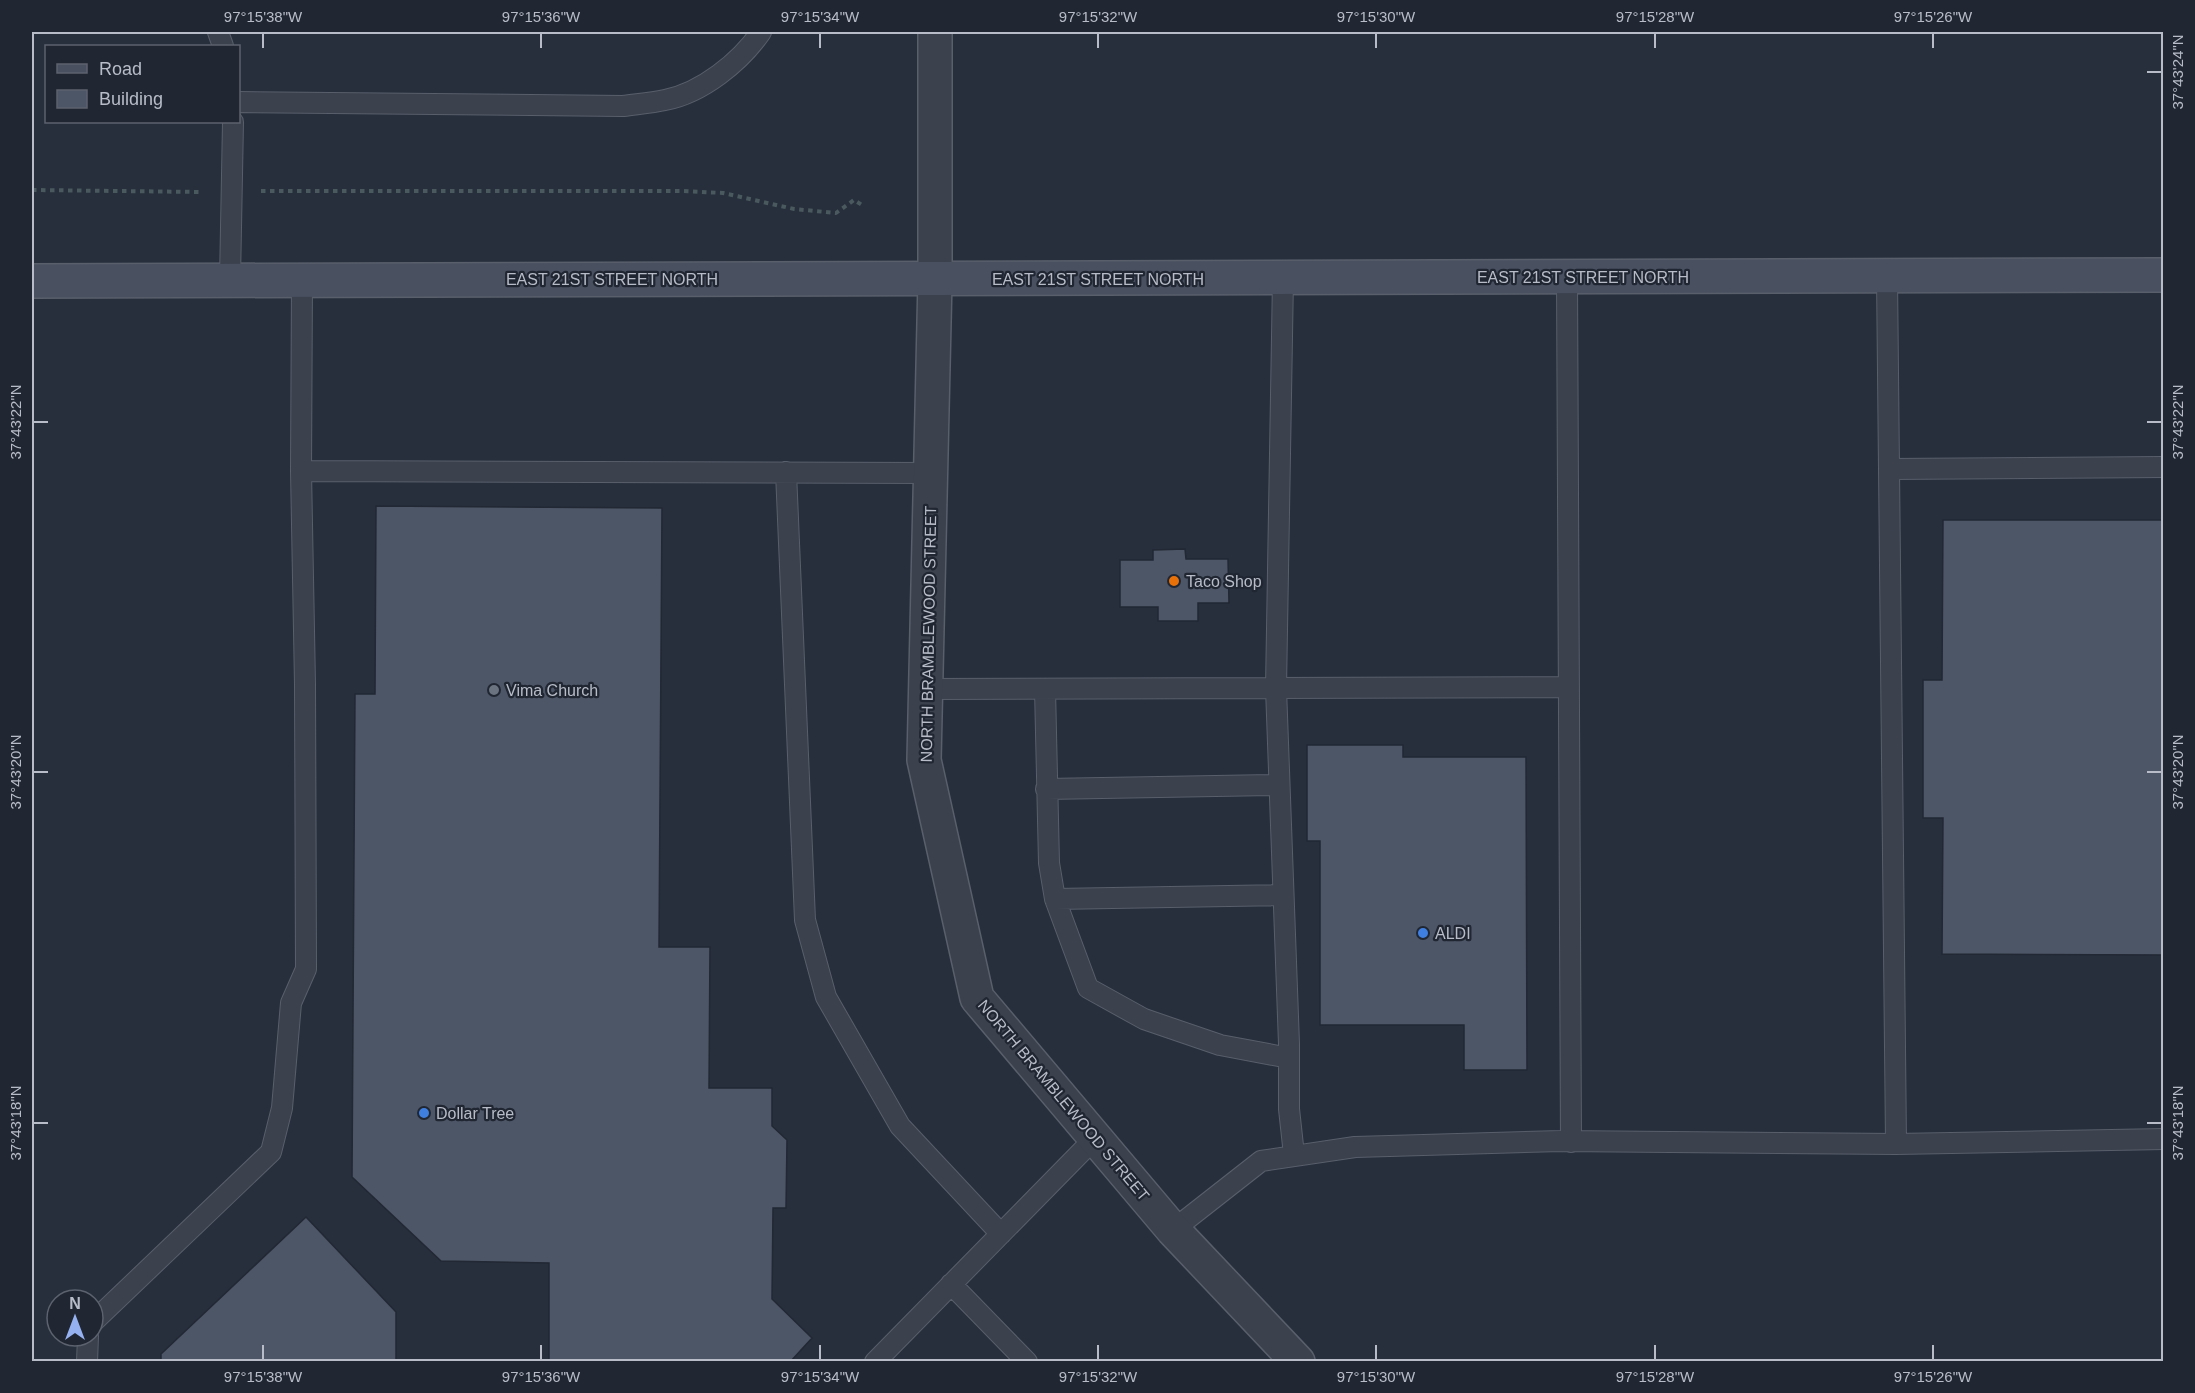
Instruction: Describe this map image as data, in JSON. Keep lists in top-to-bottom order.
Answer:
{
  "streets": {
    "main road": ["EAST 21ST STREET NORTH"],
    "street": ["NORTH BRAMBLEWOOD STREET"]
  },
  "crossings": [
    ["EAST 21ST STREET NORTH", "NORTH BRAMBLEWOOD STREET"]
  ],
  "places": [
    "Taco Shop",
    "Vima Church",
    "ALDI",
    "Dollar Tree"
  ],
  "legend": ["Road", "Building"],
  "north": "top",
  "coordinates": [
    "97°15'38\"W",
    "97°15'36\"W",
    "97°15'34\"W",
    "97°15'32\"W",
    "97°15'30\"W",
    "97°15'28\"W",
    "97°15'26\"W",
    "37°43'24\"N",
    "37°43'22\"N",
    "37°43'20\"N",
    "37°43'18\"N"
  ]
}
